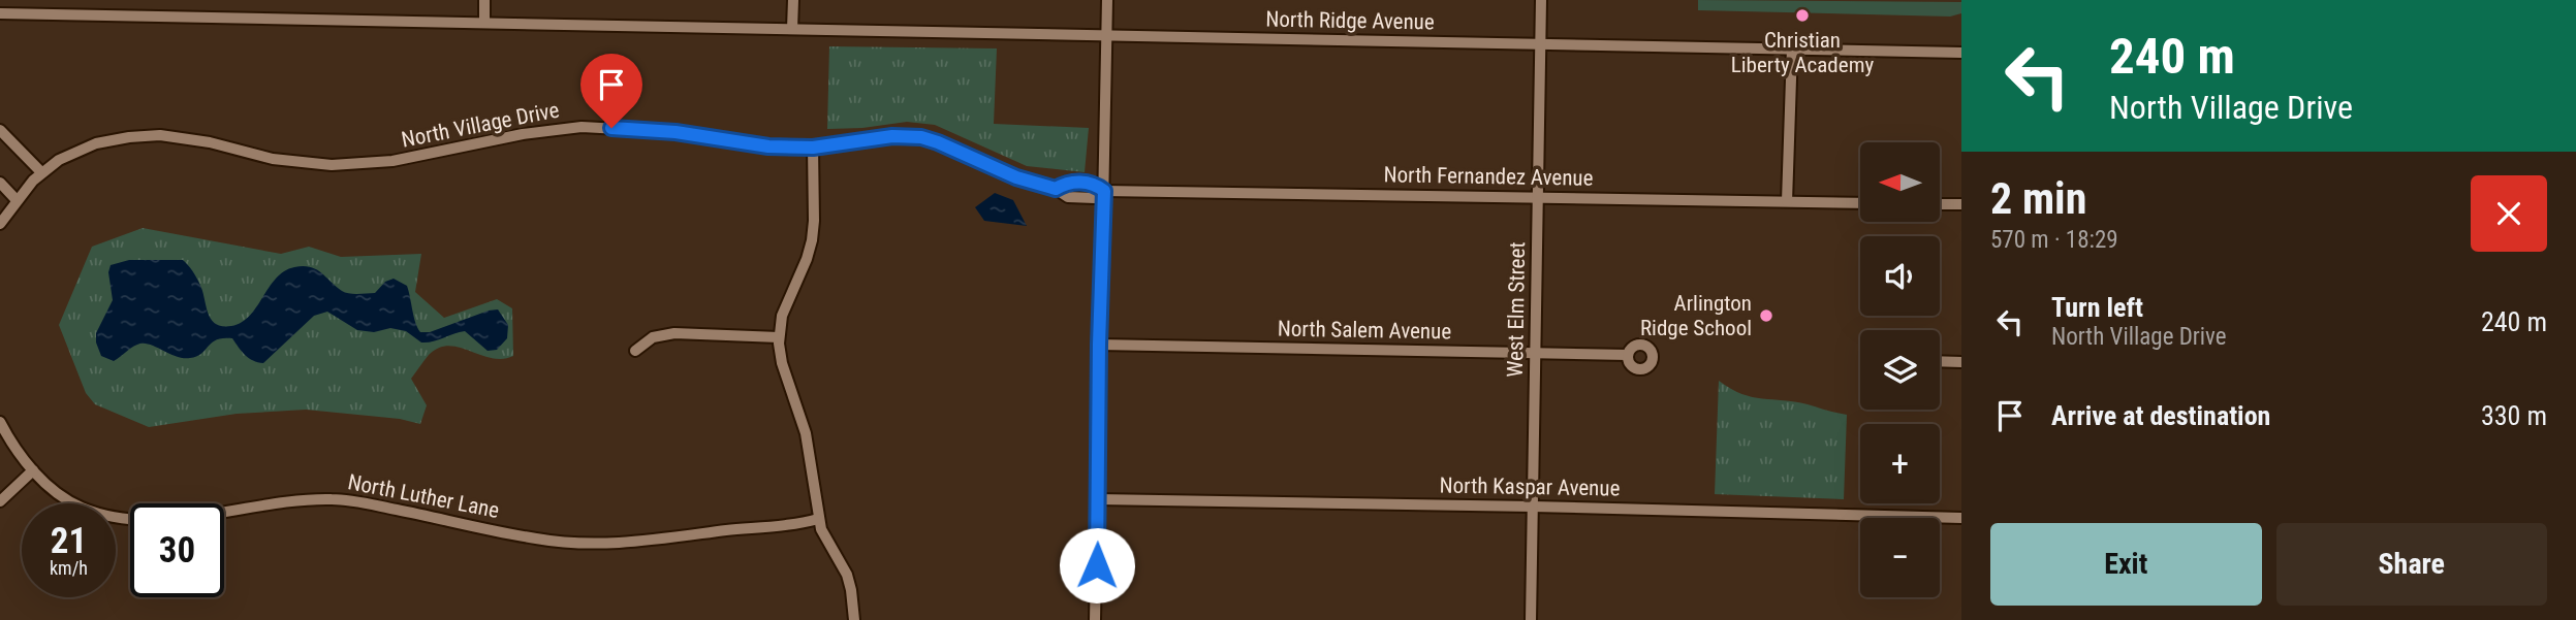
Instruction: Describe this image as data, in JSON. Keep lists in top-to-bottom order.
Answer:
{
  "streets": {
    "street": [
      "North Ridge Avenue",
      "North Village Drive",
      "North Fernandez Avenue",
      "West Elm Street",
      "North Salem Avenue",
      "North Kaspar Avenue",
      "North Luther Lane"
    ]
  },
  "crossings": [
    ["North Ridge Avenue", "West Elm Street"],
    ["North Village Drive", "North Fernandez Avenue"],
    ["North Fernandez Avenue", "West Elm Street"],
    ["West Elm Street", "North Salem Avenue"],
    ["West Elm Street", "North Kaspar Avenue"]
  ],
  "places": ["Christian Liberty Academy", "Arlington Ridge School"],
  "north": "left",
  "page": {
    "turn": ["240 m", "North Village Drive"],
    "map_buttons": ["+", "−"],
    "heading": ["2 min", "570 m · 18:29"],
    "list": [
      {
        "name": "Turn left",
        "note": "North Village Drive",
        "value": "240 m"
      },
      {
        "name": "Arrive at destination",
        "value": "330 m"
      }
    ],
    "speed": "21 km/h",
    "limit": "30",
    "buttons": ["Exit", "Share"]
  }
}
